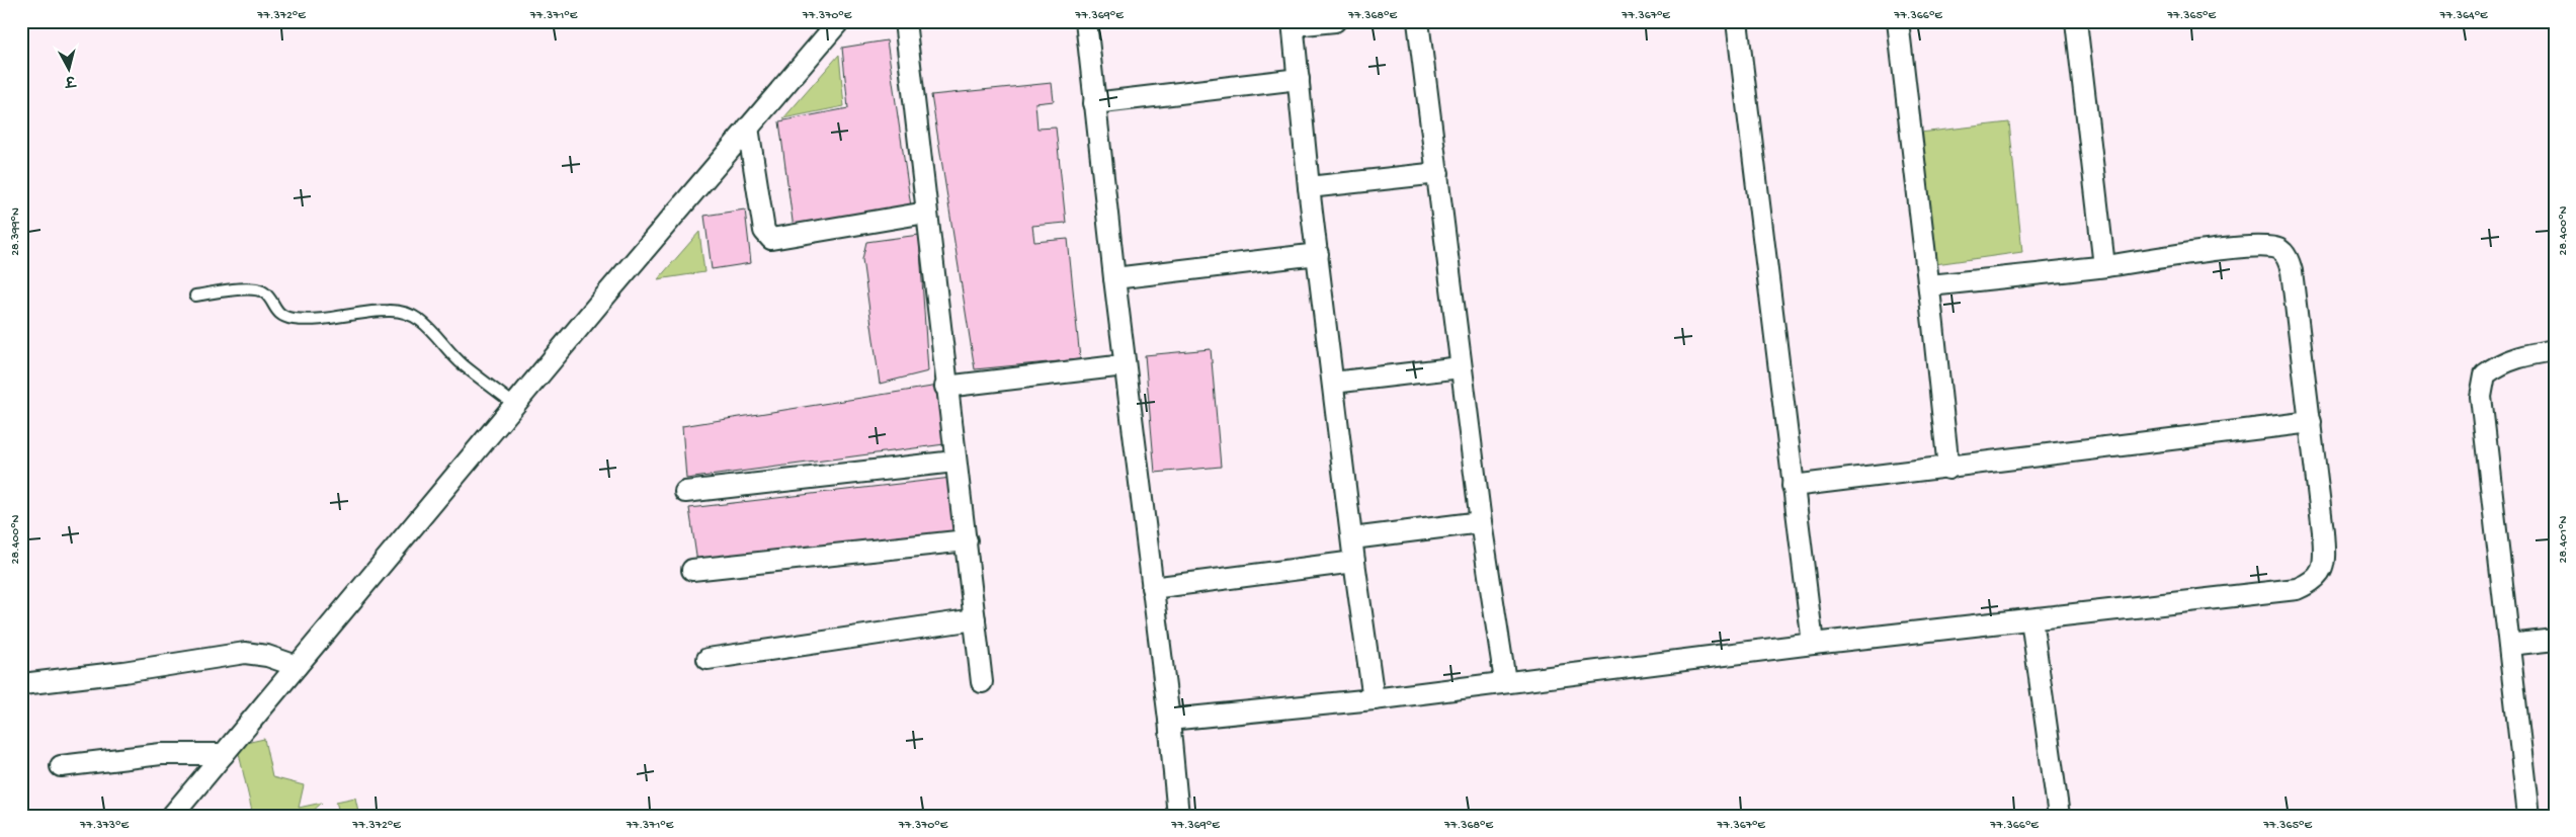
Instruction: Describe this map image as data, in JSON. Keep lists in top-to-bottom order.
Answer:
{
  "north": "bottom",
  "coordinates": [
    "77.372°E",
    "77.371°E",
    "77.370°E",
    "77.369°E",
    "77.368°E",
    "77.367°E",
    "77.366°E",
    "77.365°E",
    "77.364°E",
    "28.400°N",
    "28.399°N",
    "28.401°N",
    "77.373°E"
  ]
}
